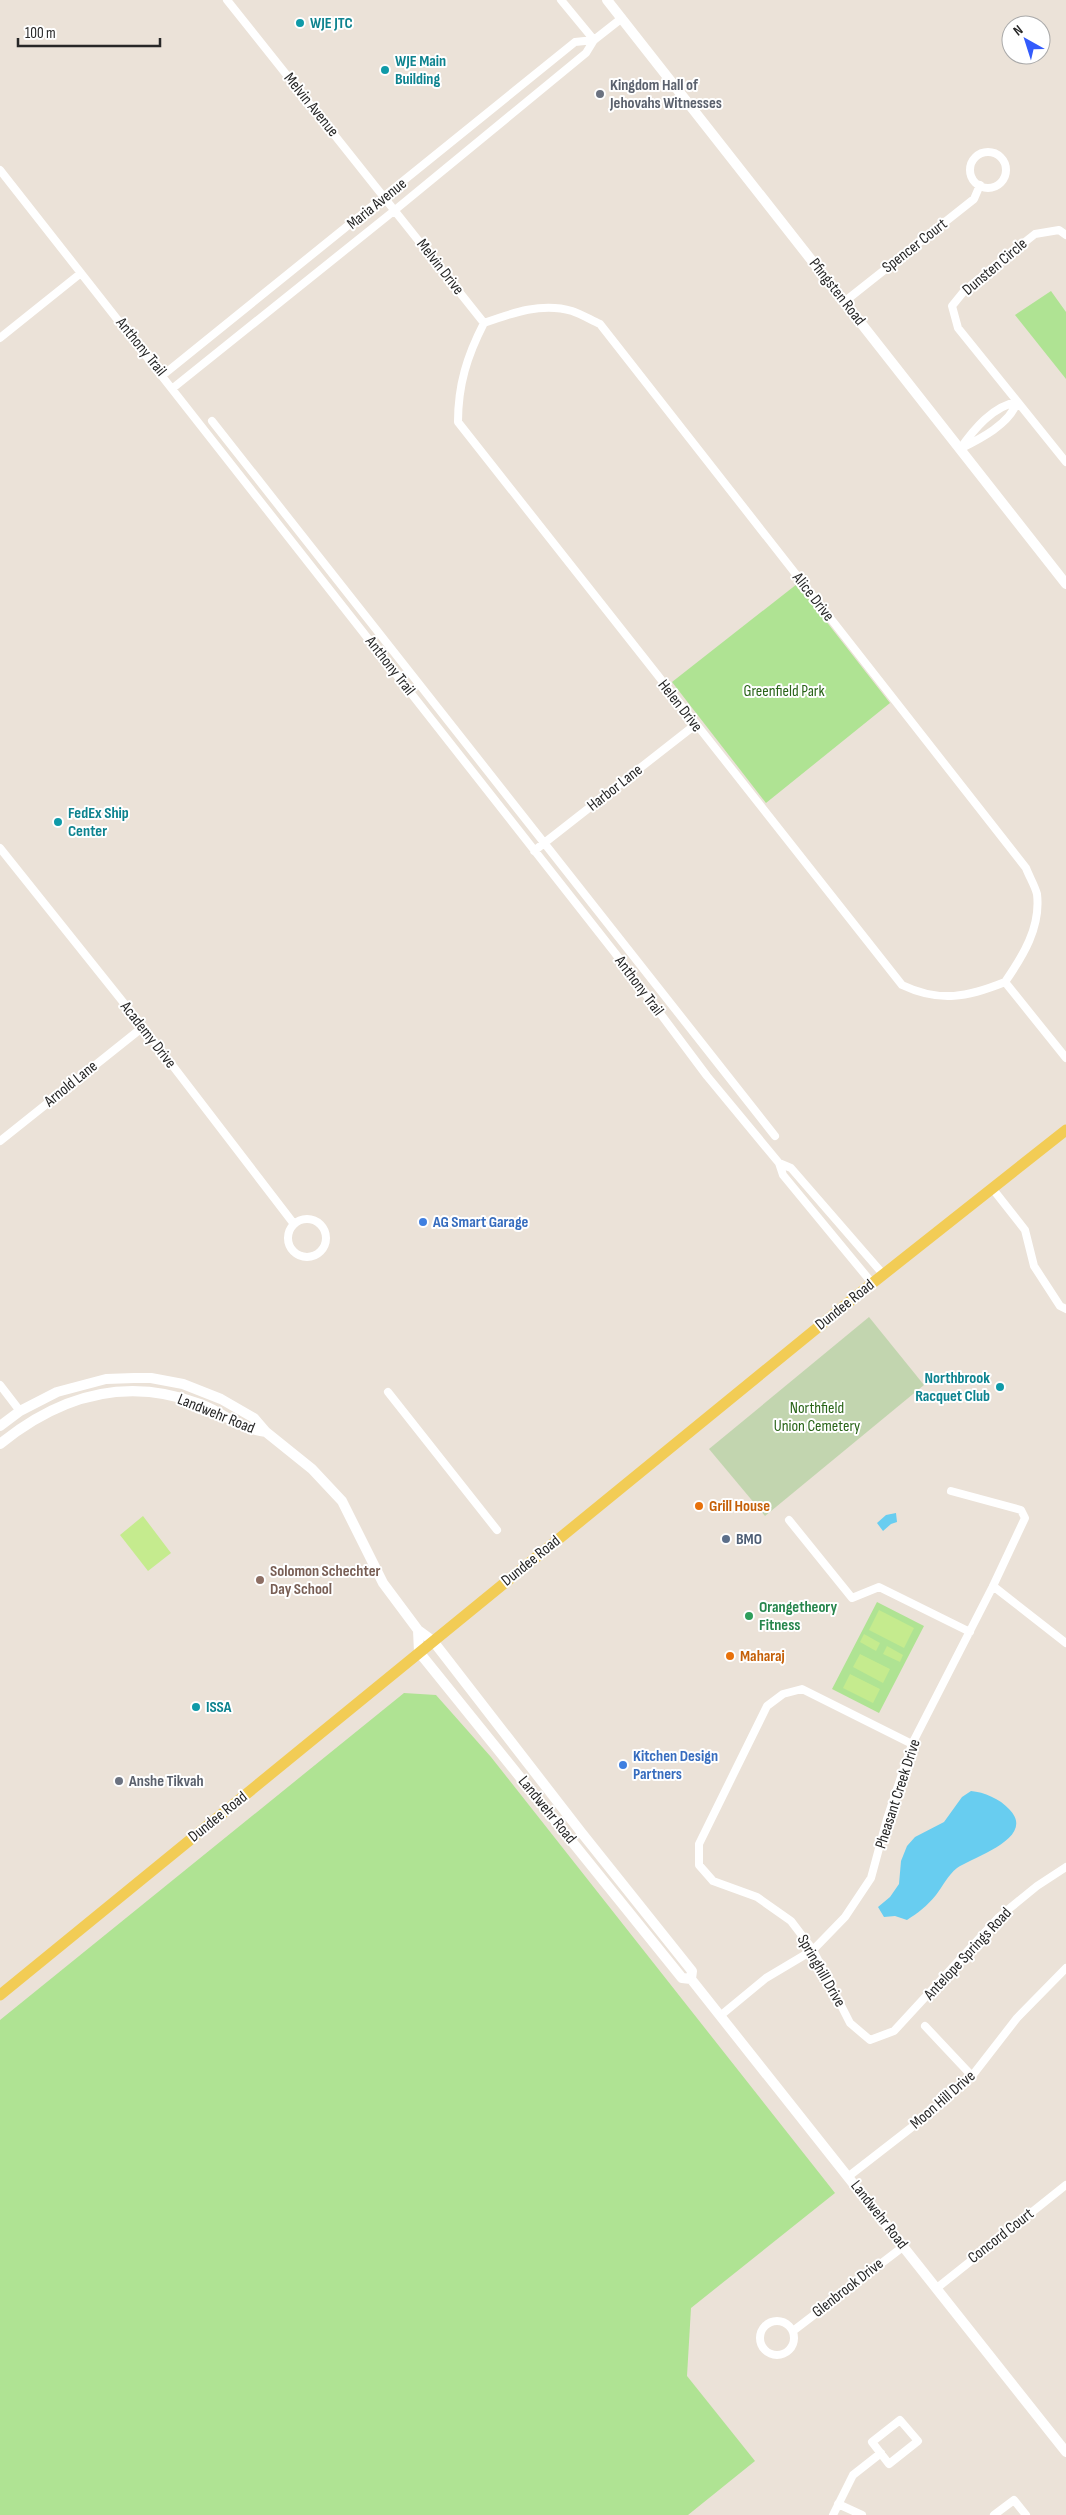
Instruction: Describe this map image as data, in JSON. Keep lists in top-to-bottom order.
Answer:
{
  "streets": {
    "main road": ["Pfingsten Road", "Dundee Road", "Landwehr Road"],
    "street": [
      "Melvin Avenue",
      "Maria Avenue",
      "Spencer Court",
      "Melvin Drive",
      "Dunsten Circle",
      "Anthony Trail",
      "Alice Drive",
      "Helen Drive",
      "Harbor Lane",
      "Academy Drive",
      "Arnold Lane",
      "Pheasant Creek Drive",
      "Antelope Springs Road",
      "Springhill Drive",
      "Moon Hill Drive",
      "Concord Court",
      "Glenbrook Drive"
    ]
  },
  "crossings": [
    ["Melvin Avenue", "Maria Avenue"],
    ["Melvin Avenue", "Melvin Drive"],
    ["Maria Avenue", "Melvin Drive"],
    ["Maria Avenue", "Pfingsten Road"],
    ["Maria Avenue", "Anthony Trail"],
    ["Spencer Court", "Pfingsten Road"],
    ["Melvin Drive", "Alice Drive"],
    ["Melvin Drive", "Helen Drive"],
    ["Anthony Trail", "Harbor Lane"],
    ["Anthony Trail", "Dundee Road"],
    ["Alice Drive", "Helen Drive"],
    ["Helen Drive", "Harbor Lane"],
    ["Academy Drive", "Arnold Lane"],
    ["Dundee Road", "Landwehr Road"],
    ["Landwehr Road", "Pheasant Creek Drive"],
    ["Landwehr Road", "Moon Hill Drive"],
    ["Landwehr Road", "Concord Court"],
    ["Landwehr Road", "Glenbrook Drive"],
    ["Pheasant Creek Drive", "Springhill Drive"],
    ["Antelope Springs Road", "Springhill Drive"]
  ],
  "parks": ["Greenfield Park", "Northfield Union Cemetery"],
  "places": [
    "WJE JTC",
    "WJE Main Building",
    "Kingdom Hall of Jehovahs Witnesses",
    "FedEx Ship Center",
    "AG Smart Garage",
    "Northbrook Racquet Club",
    "Grill House",
    "BMO",
    "Solomon Schechter Day School",
    "Orangetheory Fitness",
    "Maharaj",
    "ISSA",
    "Kitchen Design Partners",
    "Anshe Tikvah"
  ],
  "scale_bar": "100 m",
  "north": "top left"
}
